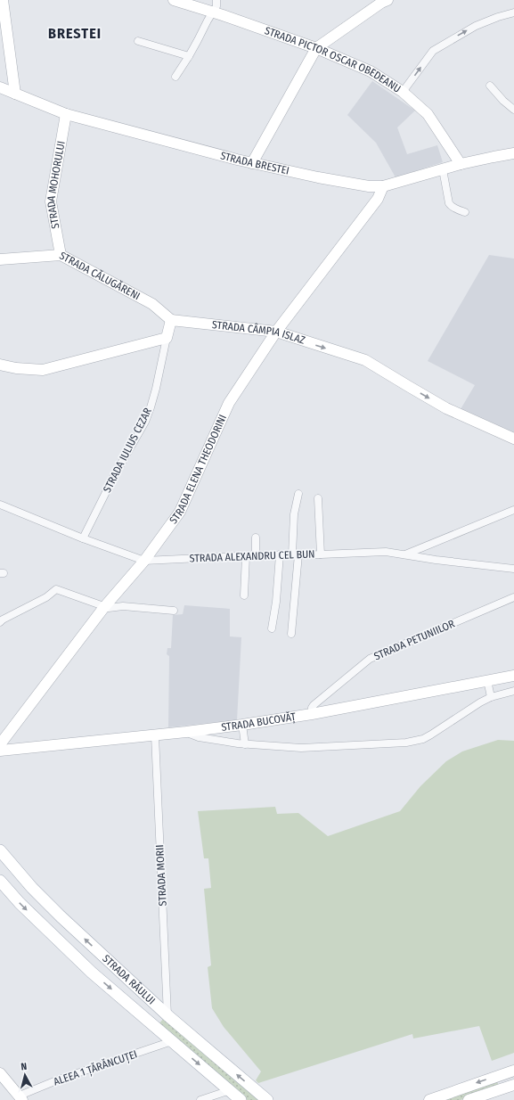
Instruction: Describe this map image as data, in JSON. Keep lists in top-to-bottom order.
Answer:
{
  "streets": {
    "main road": ["STRADA RÂULUI"],
    "street": [
      "STRADA PICTOR OSCAR OBEDEANU",
      "STRADA BRESTEI",
      "STRADA MOHORULUI",
      "STRADA CĂLUGĂRENI",
      "STRADA CÂMPIA ISLAZ",
      "STRADA IULIUS CEZAR",
      "STRADA ELENA THEODORINI",
      "STRADA ALEXANDRU CEL BUN",
      "STRADA PETUNIILOR",
      "STRADA BUCOVĂȚ",
      "STRADA MORII",
      "ALEEA 1 ȚĂRĂNCUȚEI"
    ]
  },
  "crossings": [
    ["STRADA PICTOR OSCAR OBEDEANU", "STRADA BRESTEI"],
    ["STRADA BRESTEI", "STRADA MOHORULUI"],
    ["STRADA BRESTEI", "STRADA ELENA THEODORINI"],
    ["STRADA MOHORULUI", "STRADA CĂLUGĂRENI"],
    ["STRADA CĂLUGĂRENI", "STRADA CÂMPIA ISLAZ"],
    ["STRADA CÂMPIA ISLAZ", "STRADA ELENA THEODORINI"],
    ["STRADA IULIUS CEZAR", "STRADA ALEXANDRU CEL BUN"],
    ["STRADA ELENA THEODORINI", "STRADA ALEXANDRU CEL BUN"],
    ["STRADA PETUNIILOR", "STRADA BUCOVĂȚ"],
    ["STRADA BUCOVĂȚ", "STRADA MORII"],
    ["STRADA MORII", "STRADA RÂULUI"],
    ["STRADA RÂULUI", "ALEEA 1 ȚĂRĂNCUȚEI"]
  ],
  "one_way": ["STRADA CÂMPIA ISLAZ"],
  "districts": ["BRESTEI"],
  "north": "top"
}
